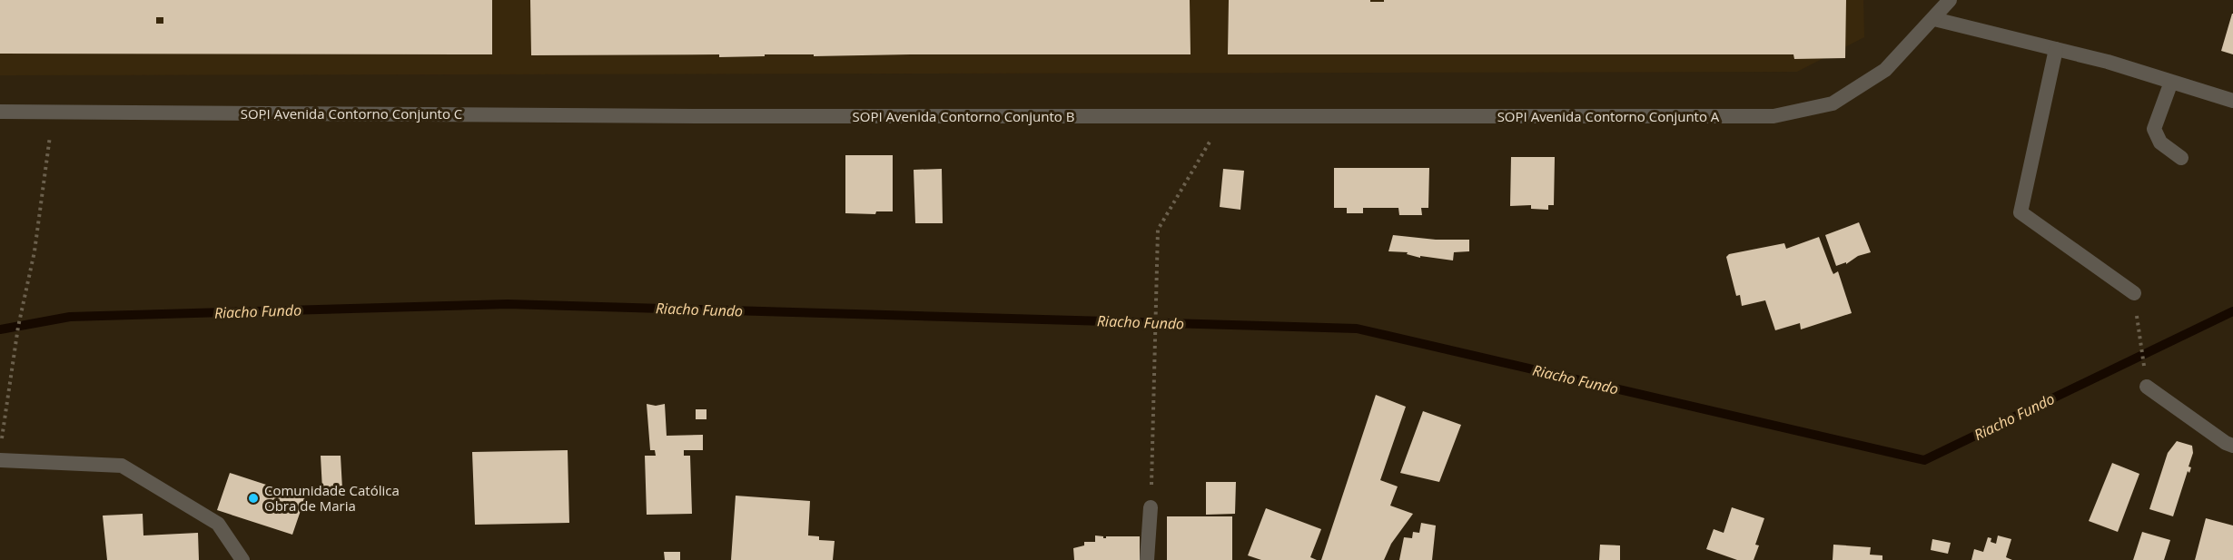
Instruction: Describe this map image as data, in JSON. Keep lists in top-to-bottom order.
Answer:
{
  "streets": {
    "street": ["SOPI Avenida Contorno Conjunto C", "SOPI Avenida Contorno Conjunto B", "SOPI Avenida Contorno Conjunto A"]
  },
  "crossings": [
    ["SOPI Avenida Contorno Conjunto C", "SOPI Avenida Contorno Conjunto B"],
    ["SOPI Avenida Contorno Conjunto B", "SOPI Avenida Contorno Conjunto A"]
  ],
  "water": ["Riacho Fundo"],
  "places": ["Comunidade Católica Obra de Maria"]
}
